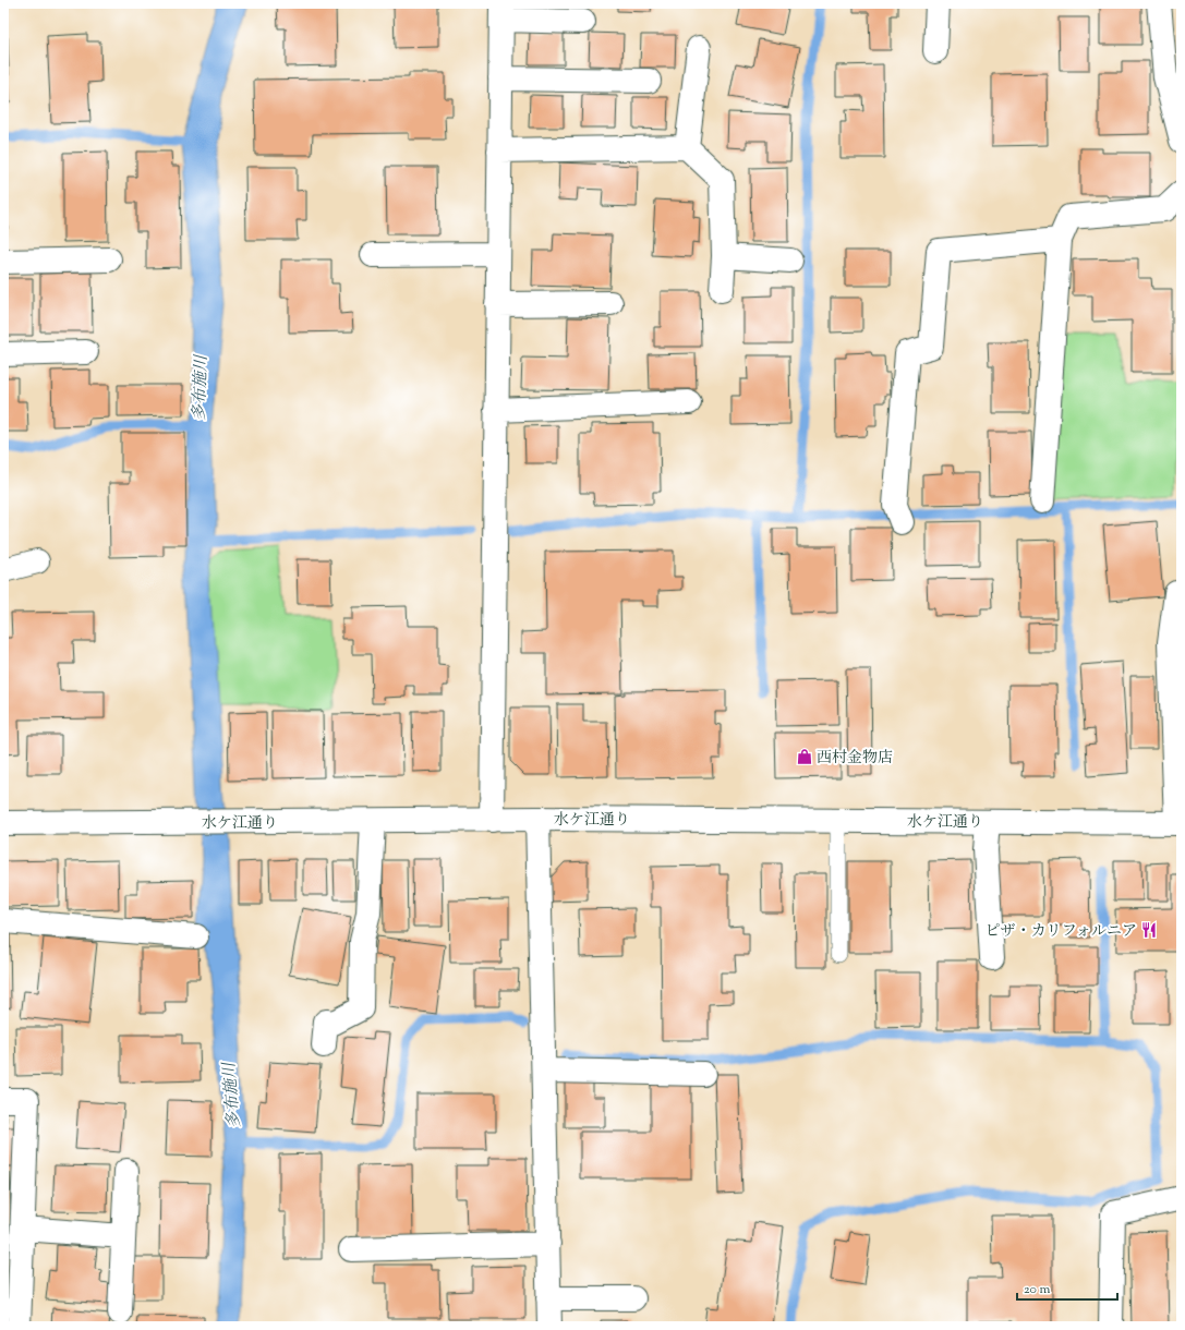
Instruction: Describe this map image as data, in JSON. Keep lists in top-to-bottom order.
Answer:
{
  "streets": {
    "street": ["水ケ江通り"]
  },
  "water": ["多布施川"],
  "places": {
    "shop": ["西村金物店"],
    "restaurant": ["ピザ・カリフォルニア"]
  },
  "scale_bar": "20 m"
}
